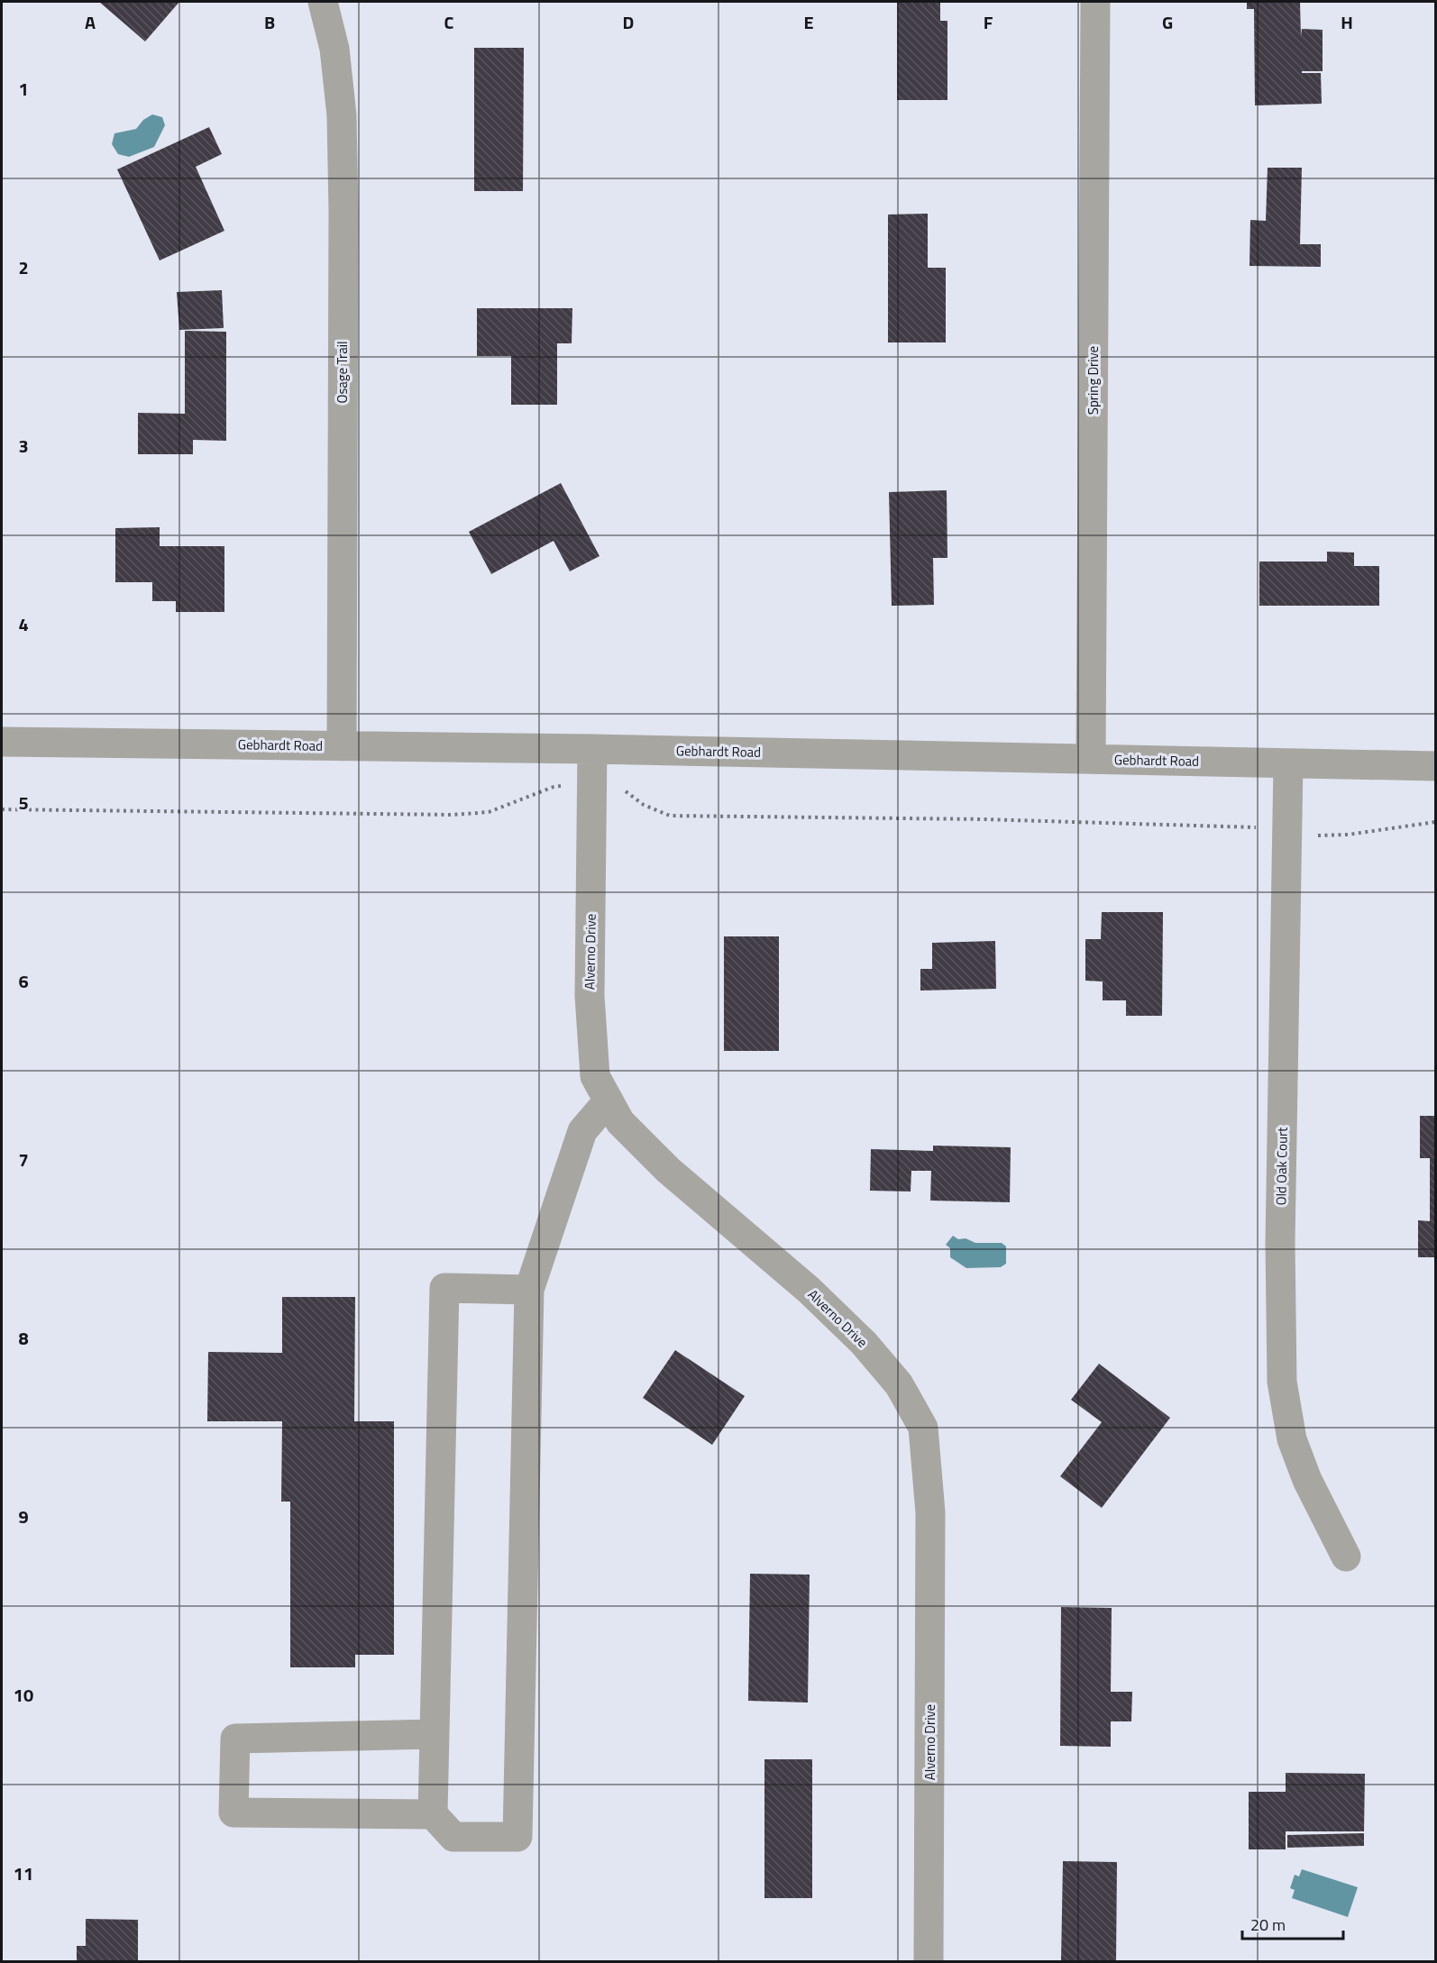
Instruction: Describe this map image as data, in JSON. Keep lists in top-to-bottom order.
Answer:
{
  "streets": {
    "street": [
      "Osage Trail",
      "Spring Drive",
      "Gebhardt Road",
      "Alverno Drive",
      "Old Oak Court"
    ]
  },
  "crossings": [
    ["Osage Trail", "Gebhardt Road"],
    ["Spring Drive", "Gebhardt Road"],
    ["Gebhardt Road", "Alverno Drive"],
    ["Gebhardt Road", "Old Oak Court"]
  ],
  "scale_bar": "20 m",
  "grid": {
    "columns": [
      "A",
      "B",
      "C",
      "D",
      "E",
      "F",
      "G",
      "H"
    ],
    "rows": [
      "1",
      "2",
      "3",
      "4",
      "5",
      "6",
      "7",
      "8",
      "9",
      "10",
      "11"
    ]
  }
}
